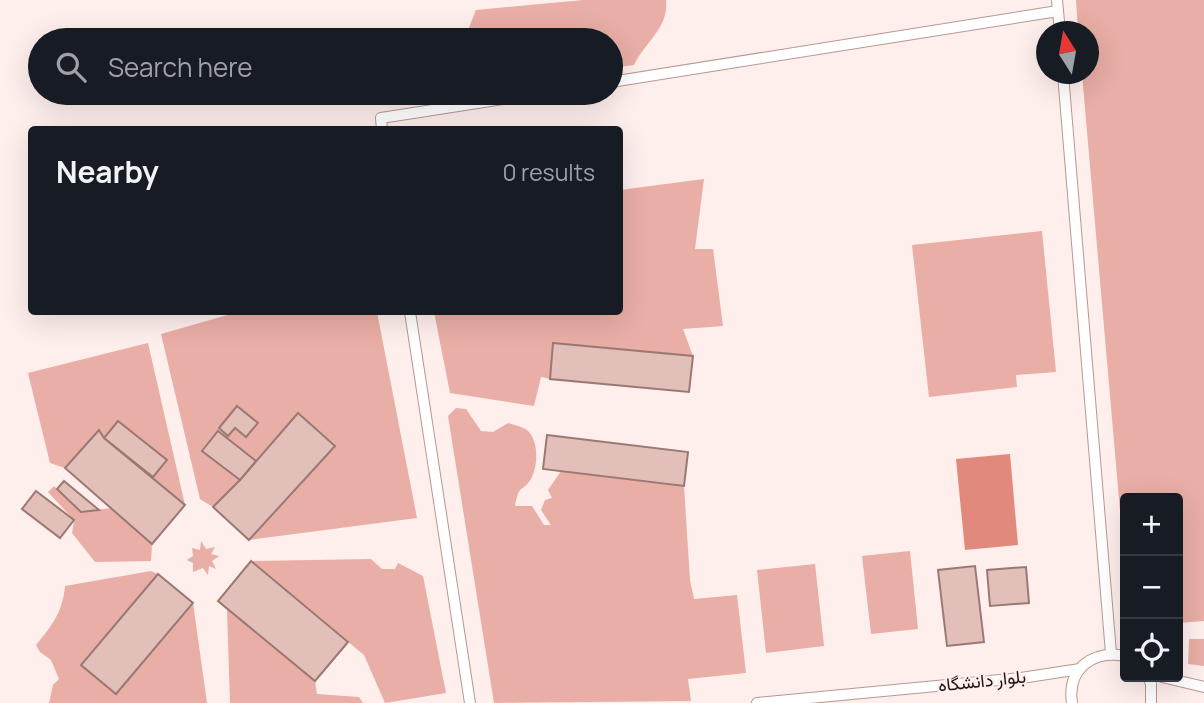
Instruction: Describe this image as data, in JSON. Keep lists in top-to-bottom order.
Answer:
{
  "streets": {
    "lane": ["بلوار دانشگاه"]
  },
  "north": "top",
  "page": {
    "search": "Search here",
    "heading": ["Nearby", "0 results"],
    "map_buttons": ["+", "−"]
  }
}
